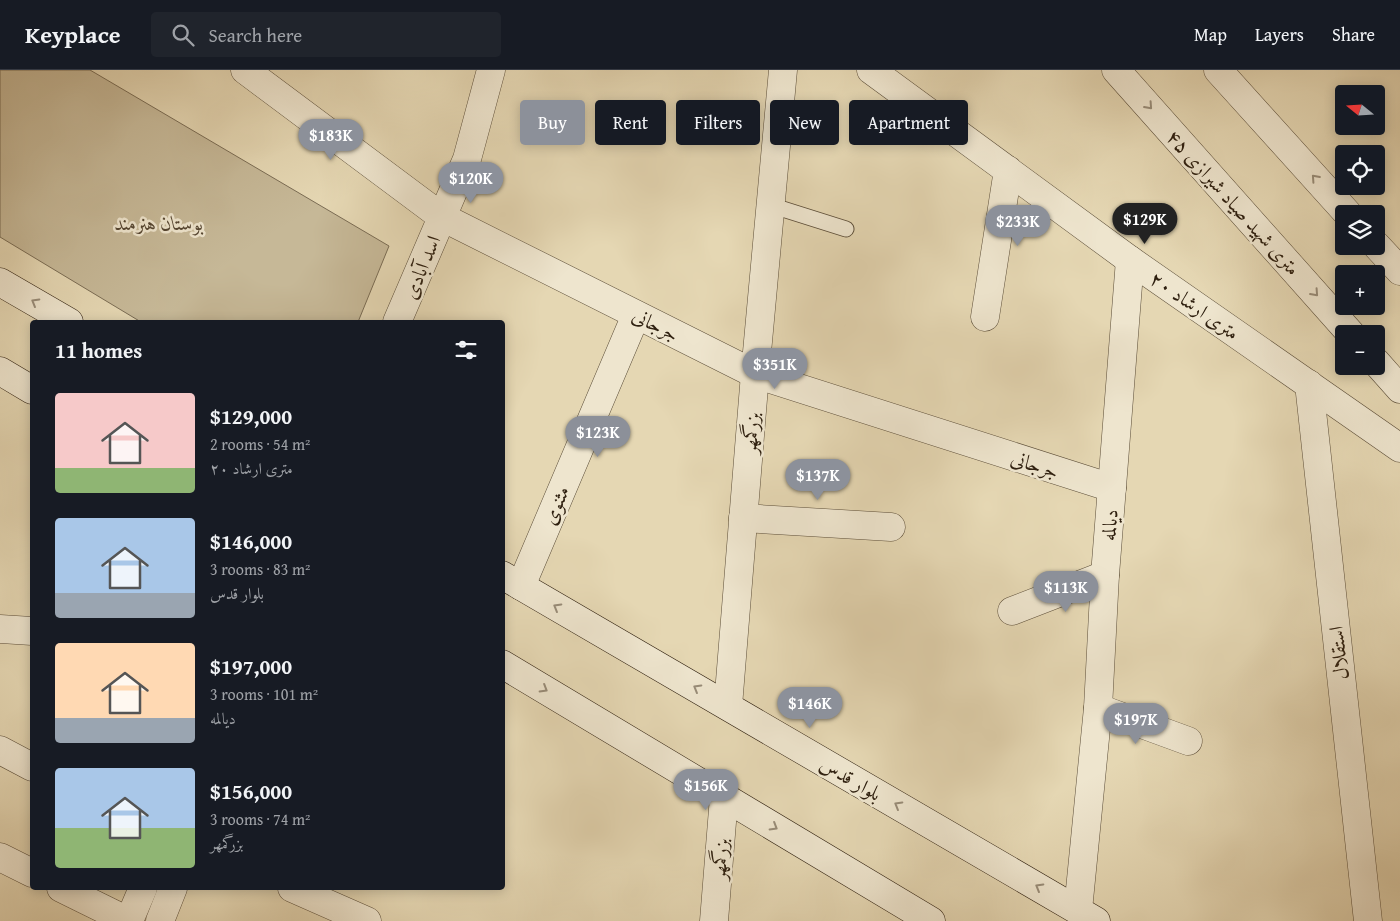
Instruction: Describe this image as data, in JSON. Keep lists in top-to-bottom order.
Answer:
{
  "streets": {
    "street": [
      "۴۵ متری شهید صیاد شیرازی",
      "اسد آبادی",
      "۲۰ متری ارشاد",
      "جرجانی",
      "بزرگمهر",
      "مثنوی",
      "دیالمه",
      "استقلال",
      "بلوار قدس"
    ]
  },
  "crossings": [
    ["اسد آبادی", "جرجانی"],
    ["۲۰ متری ارشاد", "دیالمه"],
    ["۲۰ متری ارشاد", "استقلال"],
    ["جرجانی", "بزرگمهر"],
    ["جرجانی", "مثنوی"],
    ["جرجانی", "دیالمه"],
    ["بزرگمهر", "بلوار قدس"],
    ["مثنوی", "بلوار قدس"],
    ["دیالمه", "بلوار قدس"]
  ],
  "parks": ["بوستان هنرمند"],
  "north": "left",
  "page": {
    "header": "Keyplace",
    "search": "Search here",
    "nav": ["Map", "Layers", "Share"],
    "map_buttons": ["+", "−"],
    "chip": [
      "Buy",
      "Rent",
      "Filters",
      "New",
      "Apartment"
    ],
    "price": [
      "$183K",
      "$120K",
      "$129K",
      "$233K",
      "$351K",
      "$123K",
      "$137K",
      "$113K",
      "$146K",
      "$197K",
      "$156K"
    ],
    "heading": "11 homes",
    "list": [
      {
        "name": "$129,000",
        "note": "2 rooms · 54 m² · ۲۰ متری ارشاد"
      },
      {
        "name": "$146,000",
        "note": "3 rooms · 83 m² · بلوار قدس"
      },
      {
        "name": "$197,000",
        "note": "3 rooms · 101 m² · دیالمه"
      },
      {
        "name": "$156,000",
        "note": "3 rooms · 74 m² · بزرگمهر"
      }
    ]
  }
}
